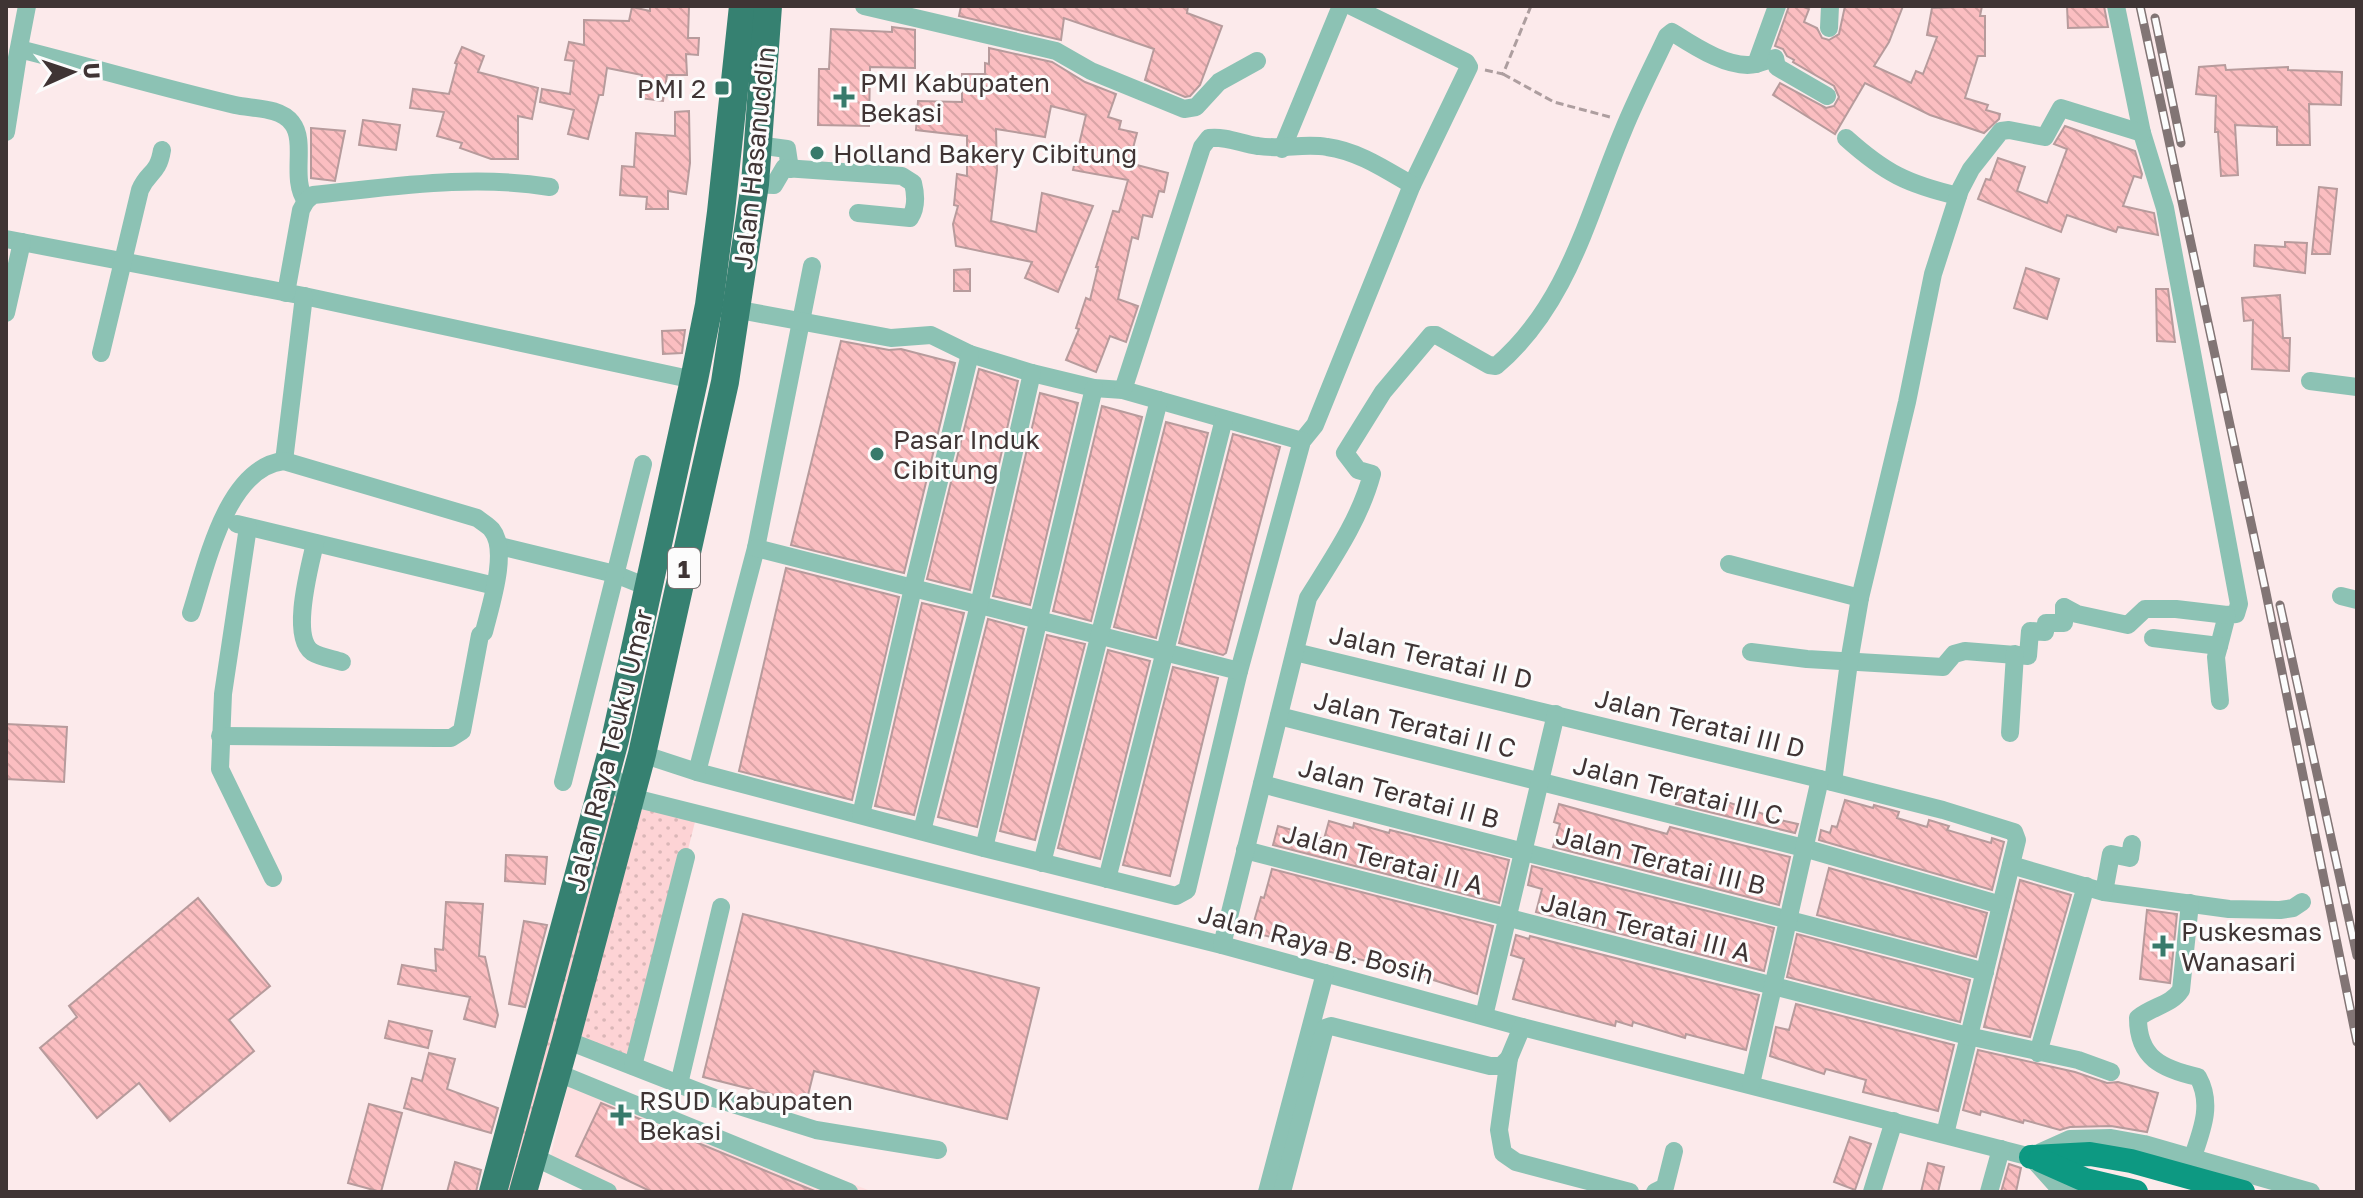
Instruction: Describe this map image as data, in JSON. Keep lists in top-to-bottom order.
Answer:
{
  "streets": {
    "highway": ["Jalan Hasanuddin", "1", "Jalan Raya Teuku Umar"],
    "street": [
      "Jalan Teratai II D",
      "Jalan Teratai III D",
      "Jalan Teratai II C",
      "Jalan Teratai III C",
      "Jalan Teratai II B",
      "Jalan Teratai II A",
      "Jalan Teratai III B",
      "Jalan Teratai III A",
      "Jalan Raya B. Bosih"
    ]
  },
  "crossings": [
    ["Jalan Hasanuddin", "Jalan Raya Teuku Umar"],
    ["Jalan Teratai II D", "Jalan Teratai III D"],
    ["Jalan Teratai II C", "Jalan Teratai III C"],
    ["Jalan Raya Teuku Umar", "Jalan Raya B. Bosih"],
    ["Jalan Teratai II B", "Jalan Teratai III B"],
    ["Jalan Teratai II A", "Jalan Teratai III A"]
  ],
  "places": {
    "transit": ["PMI 2"],
    "health": ["PMI Kabupaten Bekasi", "Puskesmas Wanasari", "RSUD Kabupaten Bekasi"],
    "other": ["Holland Bakery Cibitung", "Pasar Induk Cibitung"]
  },
  "north": "right"
}
